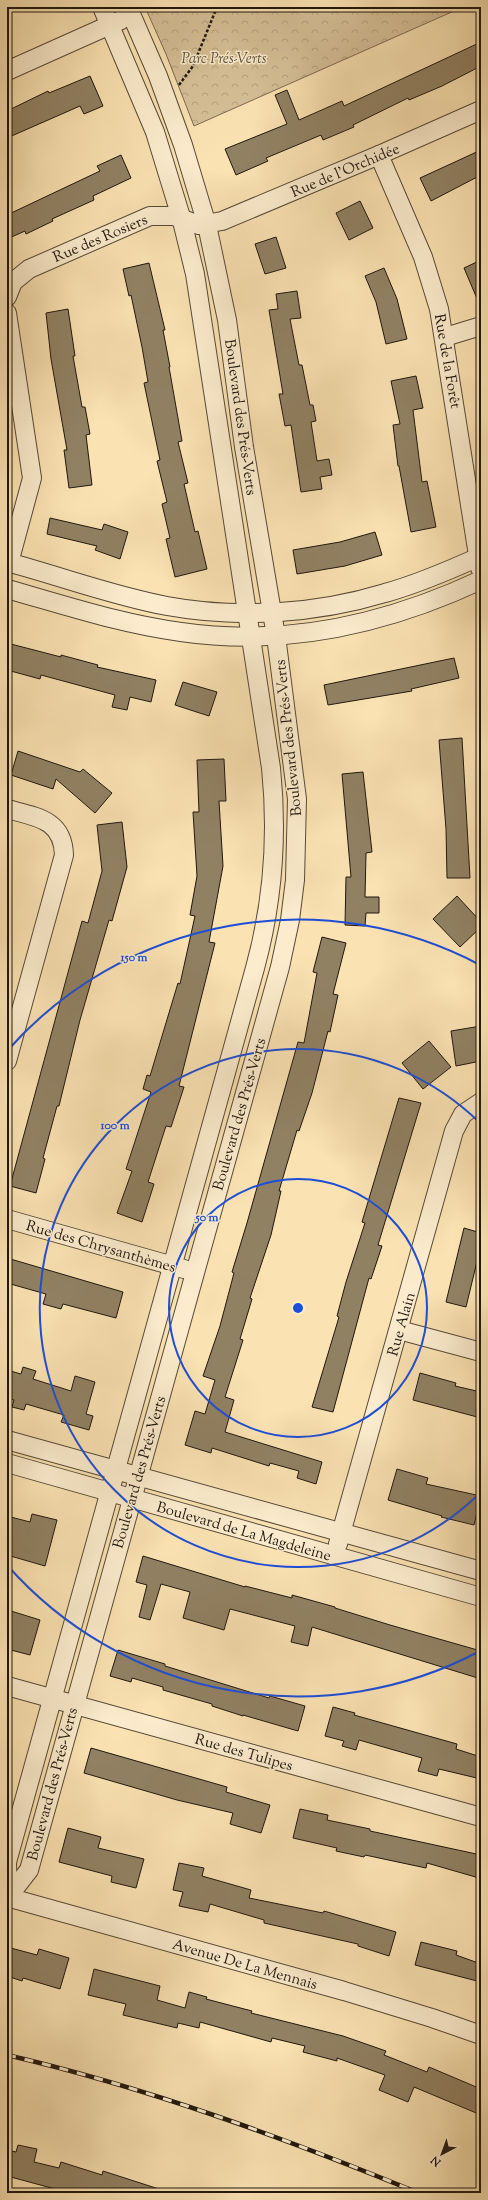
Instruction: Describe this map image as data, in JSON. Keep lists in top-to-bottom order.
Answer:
{
  "streets": {
    "street": [
      "Rue de l'Orchidée",
      "Rue des Rosiers",
      "Rue de la Forêt",
      "Boulevard des Prés-Verts",
      "Rue des Chrysanthèmes",
      "Rue Alain",
      "Boulevard de La Magdeleine",
      "Rue des Tulipes",
      "Avenue De La Mennais"
    ]
  },
  "crossings": [
    ["Rue de l'Orchidée", "Rue des Rosiers"],
    ["Rue de l'Orchidée", "Rue de la Forêt"],
    ["Rue de l'Orchidée", "Boulevard des Prés-Verts"],
    ["Rue des Rosiers", "Boulevard des Prés-Verts"],
    ["Boulevard des Prés-Verts", "Rue des Chrysanthèmes"],
    ["Boulevard des Prés-Verts", "Boulevard de La Magdeleine"],
    ["Boulevard des Prés-Verts", "Rue des Tulipes"],
    ["Boulevard des Prés-Verts", "Avenue De La Mennais"],
    ["Rue Alain", "Boulevard de La Magdeleine"]
  ],
  "parks": ["Parc Prés-Verts"],
  "north": "bottom left",
  "rings": ["150 m", "100 m", "50 m"]
}
